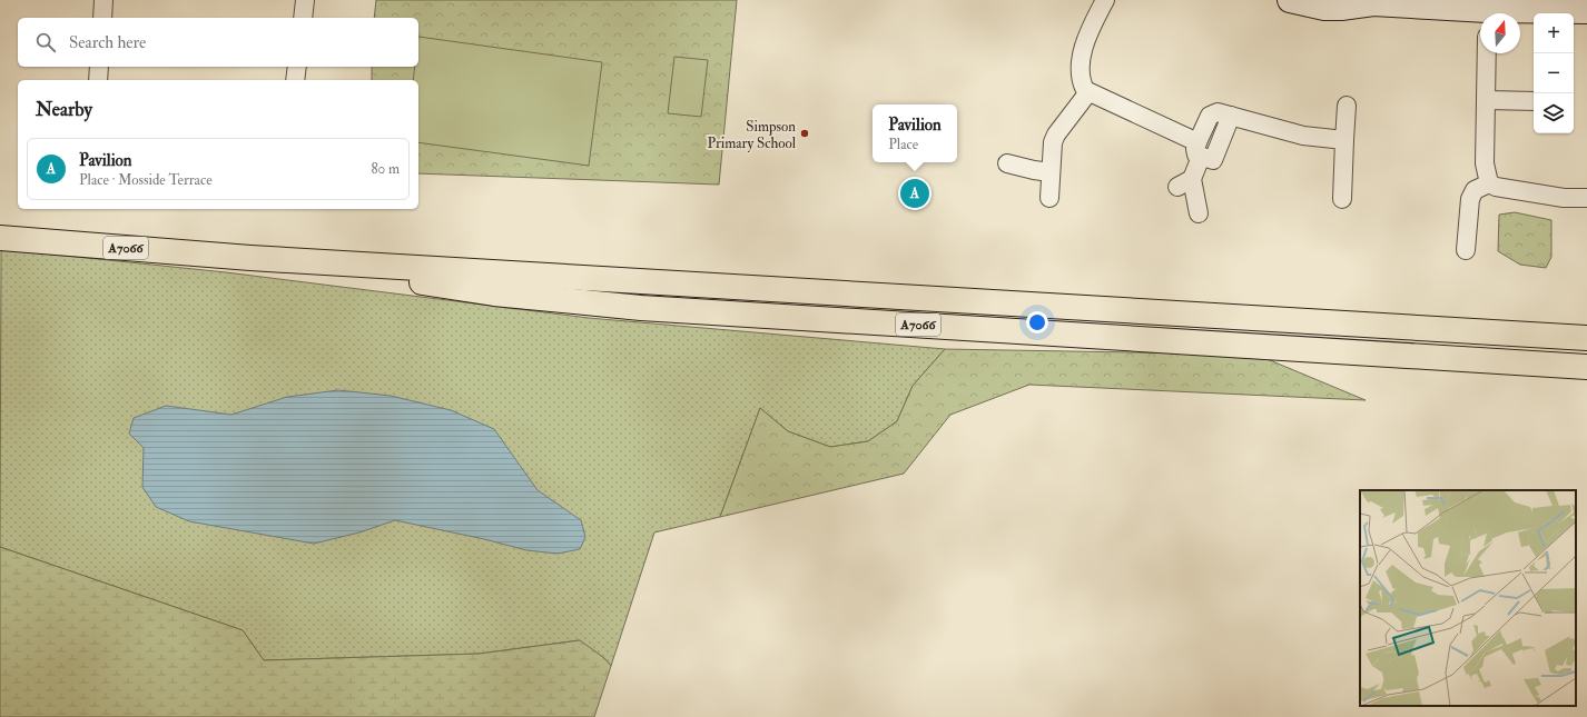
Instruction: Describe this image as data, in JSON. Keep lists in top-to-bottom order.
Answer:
{
  "streets": {
    "main road": ["A7066"]
  },
  "places": ["Simpson Primary School"],
  "north": "top",
  "page": {
    "map_buttons": ["+", "−"],
    "search": "Search here",
    "heading": "Nearby",
    "popup": ["Pavilion", "Place"],
    "list": [
      {
        "mark": "A",
        "name": "Pavilion",
        "note": "Place · Mosside Terrace",
        "value": "80 m"
      }
    ],
    "pins": "A"
  }
}
